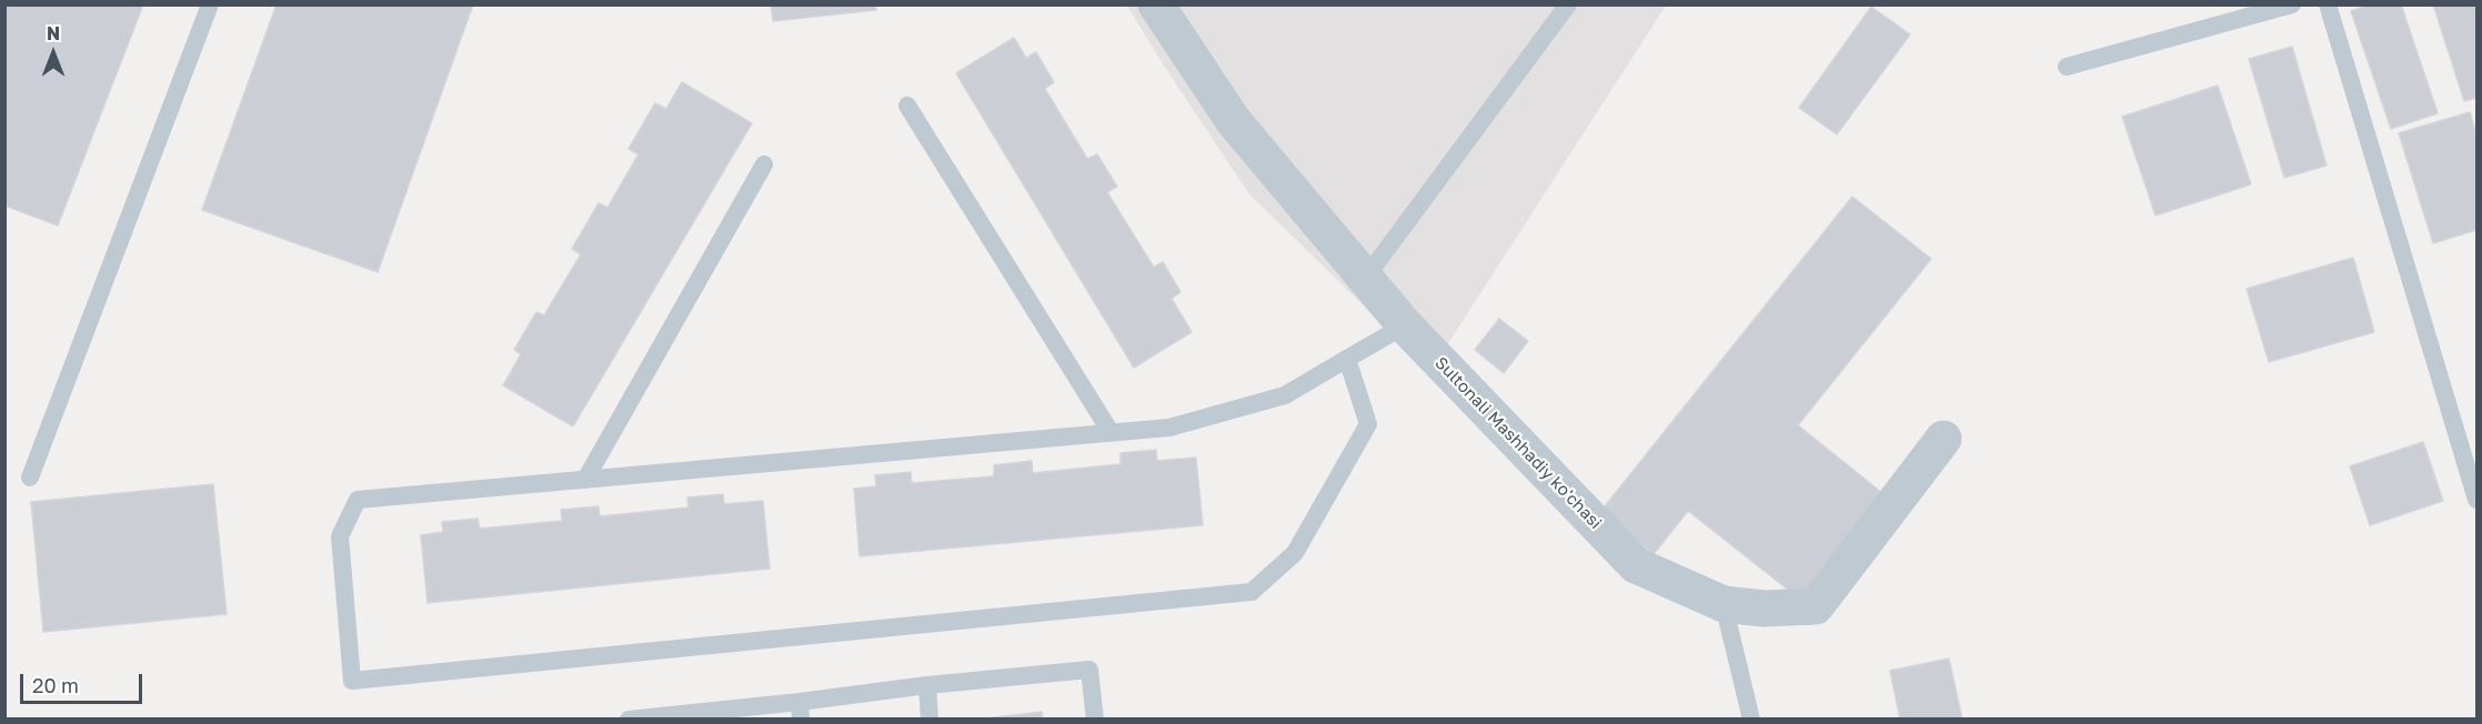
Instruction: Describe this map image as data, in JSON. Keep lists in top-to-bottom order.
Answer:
{
  "streets": {
    "street": ["Sultonali Mashhadiy ko'chasi"]
  },
  "scale_bar": "20 m",
  "north": "top"
}
